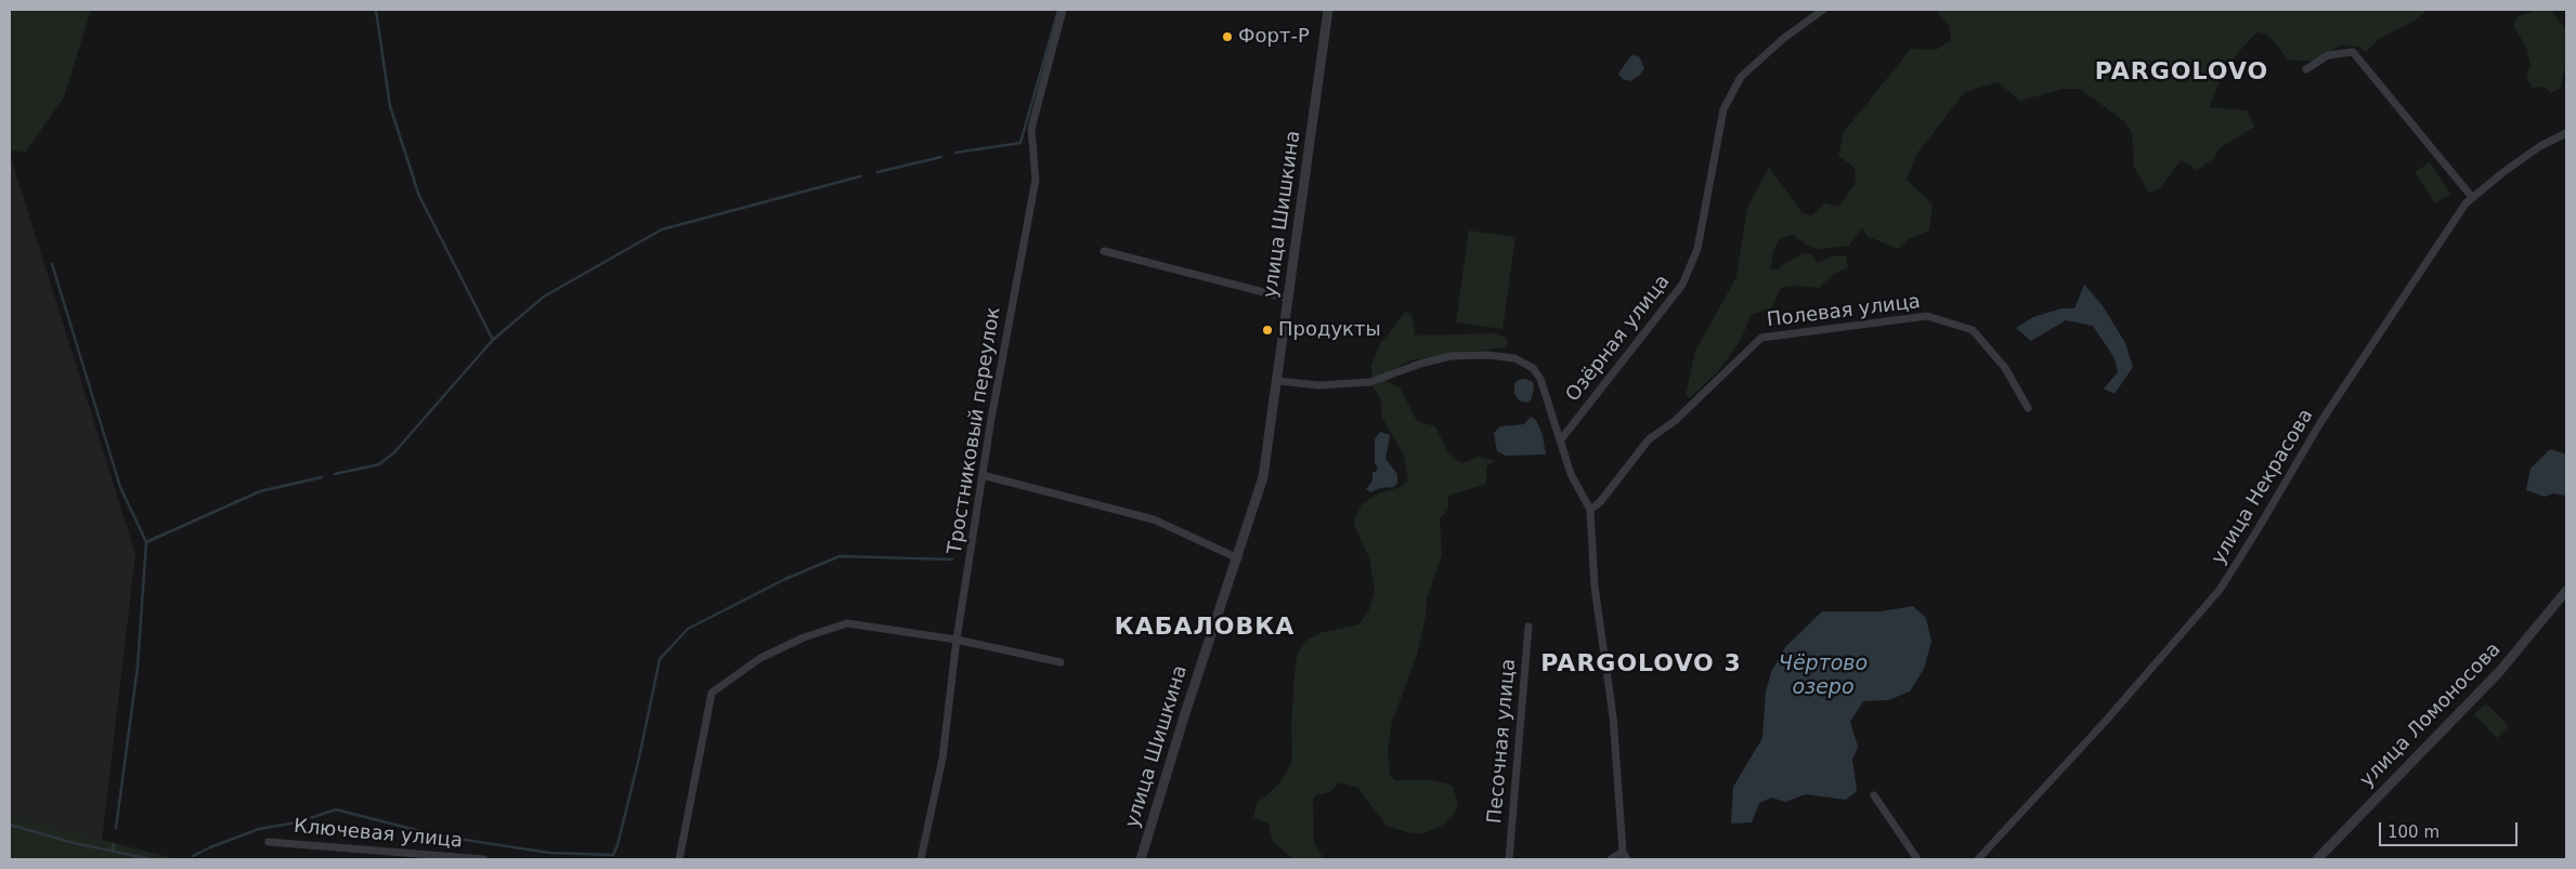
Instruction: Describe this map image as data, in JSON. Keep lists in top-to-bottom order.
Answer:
{
  "streets": {
    "street": [
      "улица Шишкина",
      "Полевая улица",
      "Озёрная улица",
      "Тростниковый переулок",
      "улица Некрасова",
      "улица Ломоносова",
      "Песочная улица",
      "Ключевая улица"
    ]
  },
  "districts": ["PARGOLOVO", "КАБАЛОВКА", "PARGOLOVO 3"],
  "water": ["Чёртово озеро"],
  "places": ["Форт-Р", "Продукты"],
  "scale_bar": "100 m"
}
